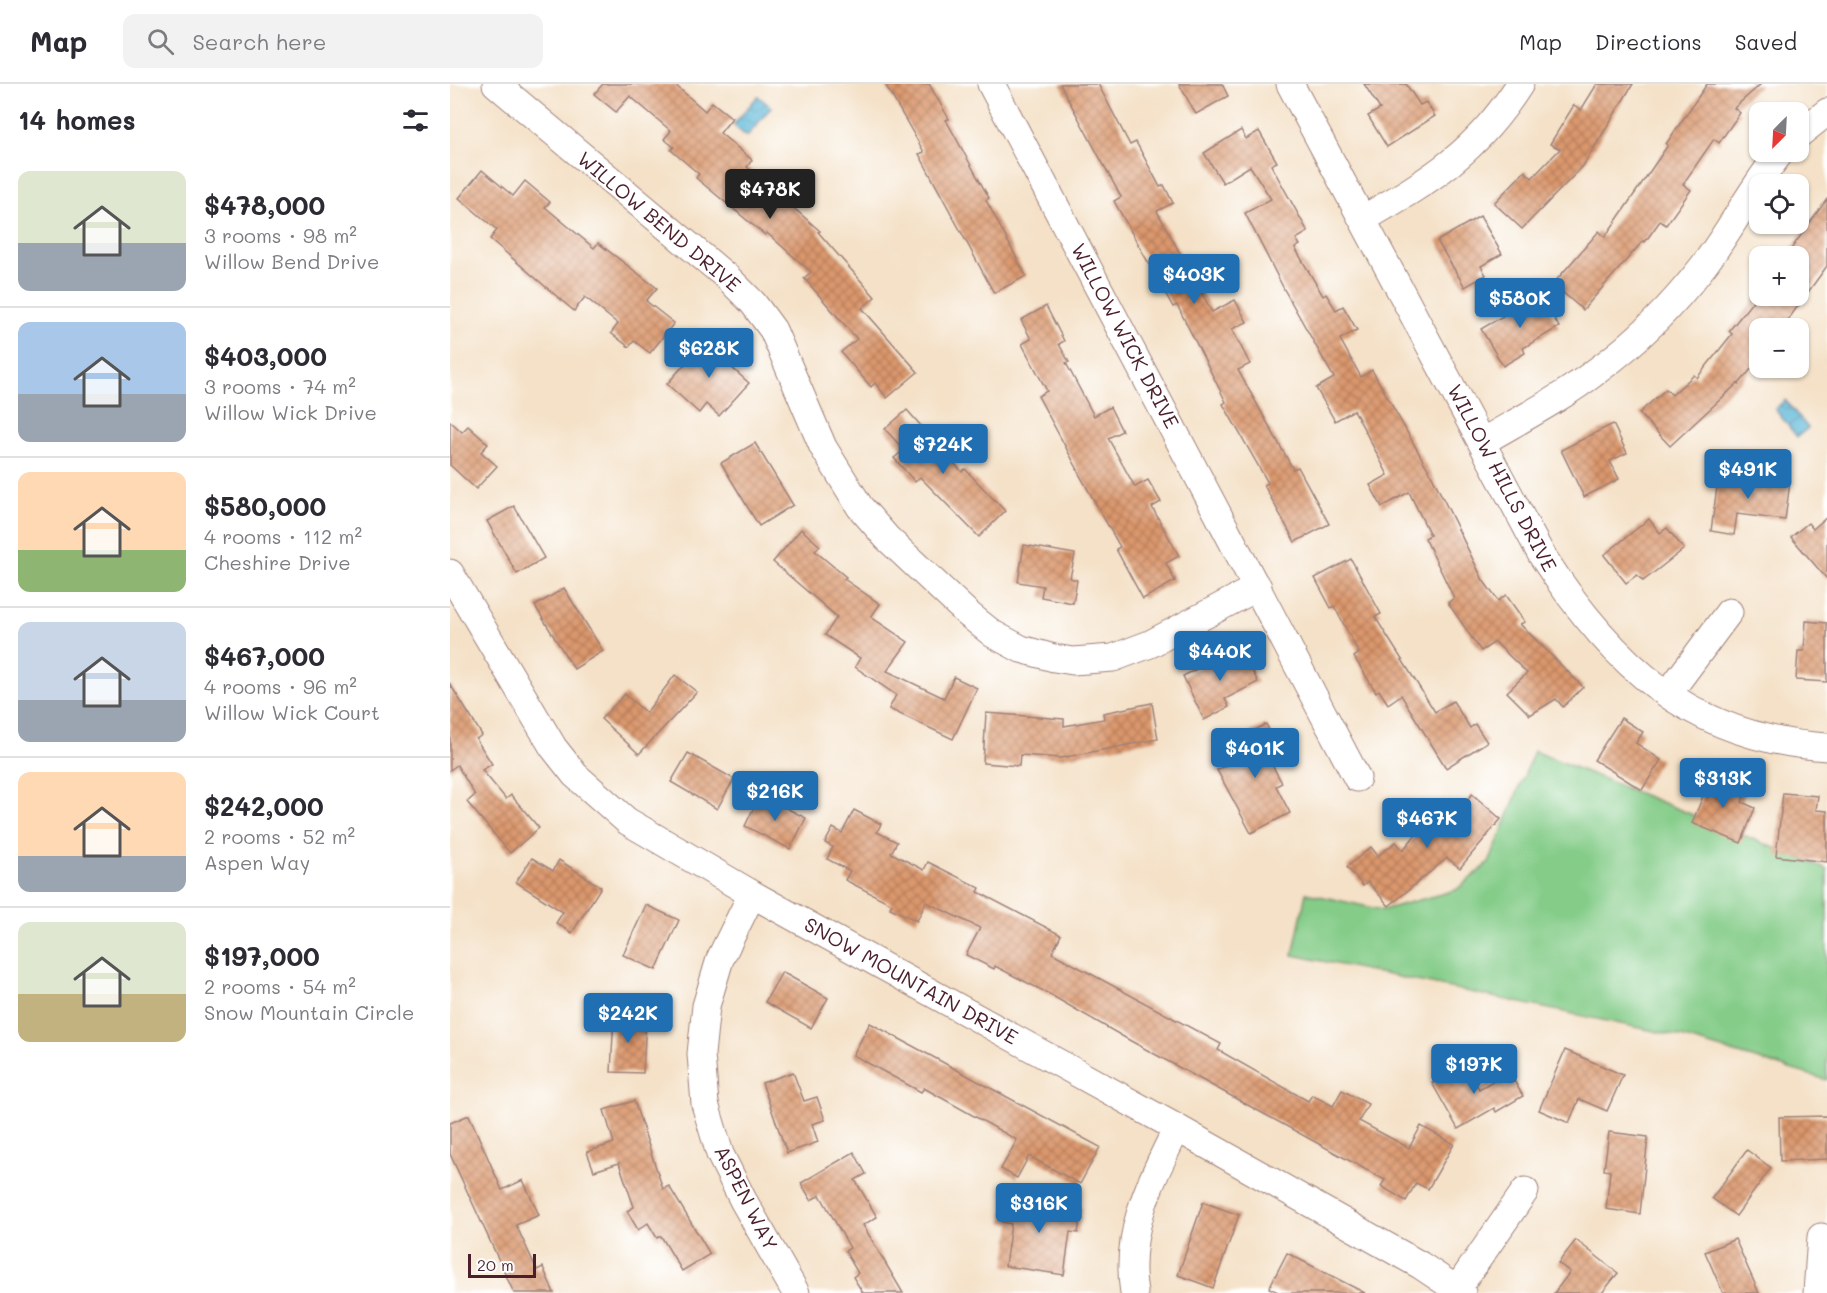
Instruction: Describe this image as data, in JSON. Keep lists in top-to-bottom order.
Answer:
{
  "streets": {
    "street": [
      "WILLOW BEND DRIVE",
      "WILLOW WICK DRIVE",
      "WILLOW HILLS DRIVE",
      "SNOW MOUNTAIN DRIVE",
      "ASPEN WAY"
    ]
  },
  "crossings": [
    ["WILLOW BEND DRIVE", "WILLOW WICK DRIVE"],
    ["SNOW MOUNTAIN DRIVE", "ASPEN WAY"]
  ],
  "scale_bar": "20 m",
  "north": "bottom left",
  "page": {
    "header": "Map",
    "search": "Search here",
    "nav": ["Map", "Directions", "Saved"],
    "heading": "14 homes",
    "map_buttons": ["+", "−"],
    "list": [
      {
        "name": "$478,000",
        "note": "3 rooms · 98 m² · Willow Bend Drive"
      },
      {
        "name": "$403,000",
        "note": "3 rooms · 74 m² · Willow Wick Drive"
      },
      {
        "name": "$580,000",
        "note": "4 rooms · 112 m² · Cheshire Drive"
      },
      {
        "name": "$467,000",
        "note": "4 rooms · 96 m² · Willow Wick Court"
      },
      {
        "name": "$242,000",
        "note": "2 rooms · 52 m² · Aspen Way"
      },
      {
        "name": "$197,000",
        "note": "2 rooms · 54 m² · Snow Mountain Circle"
      }
    ],
    "price": [
      "$478K",
      "$403K",
      "$580K",
      "$628K",
      "$724K",
      "$491K",
      "$440K",
      "$401K",
      "$313K",
      "$216K",
      "$467K",
      "$242K",
      "$197K",
      "$316K"
    ],
    "scale": "20 m"
  }
}
